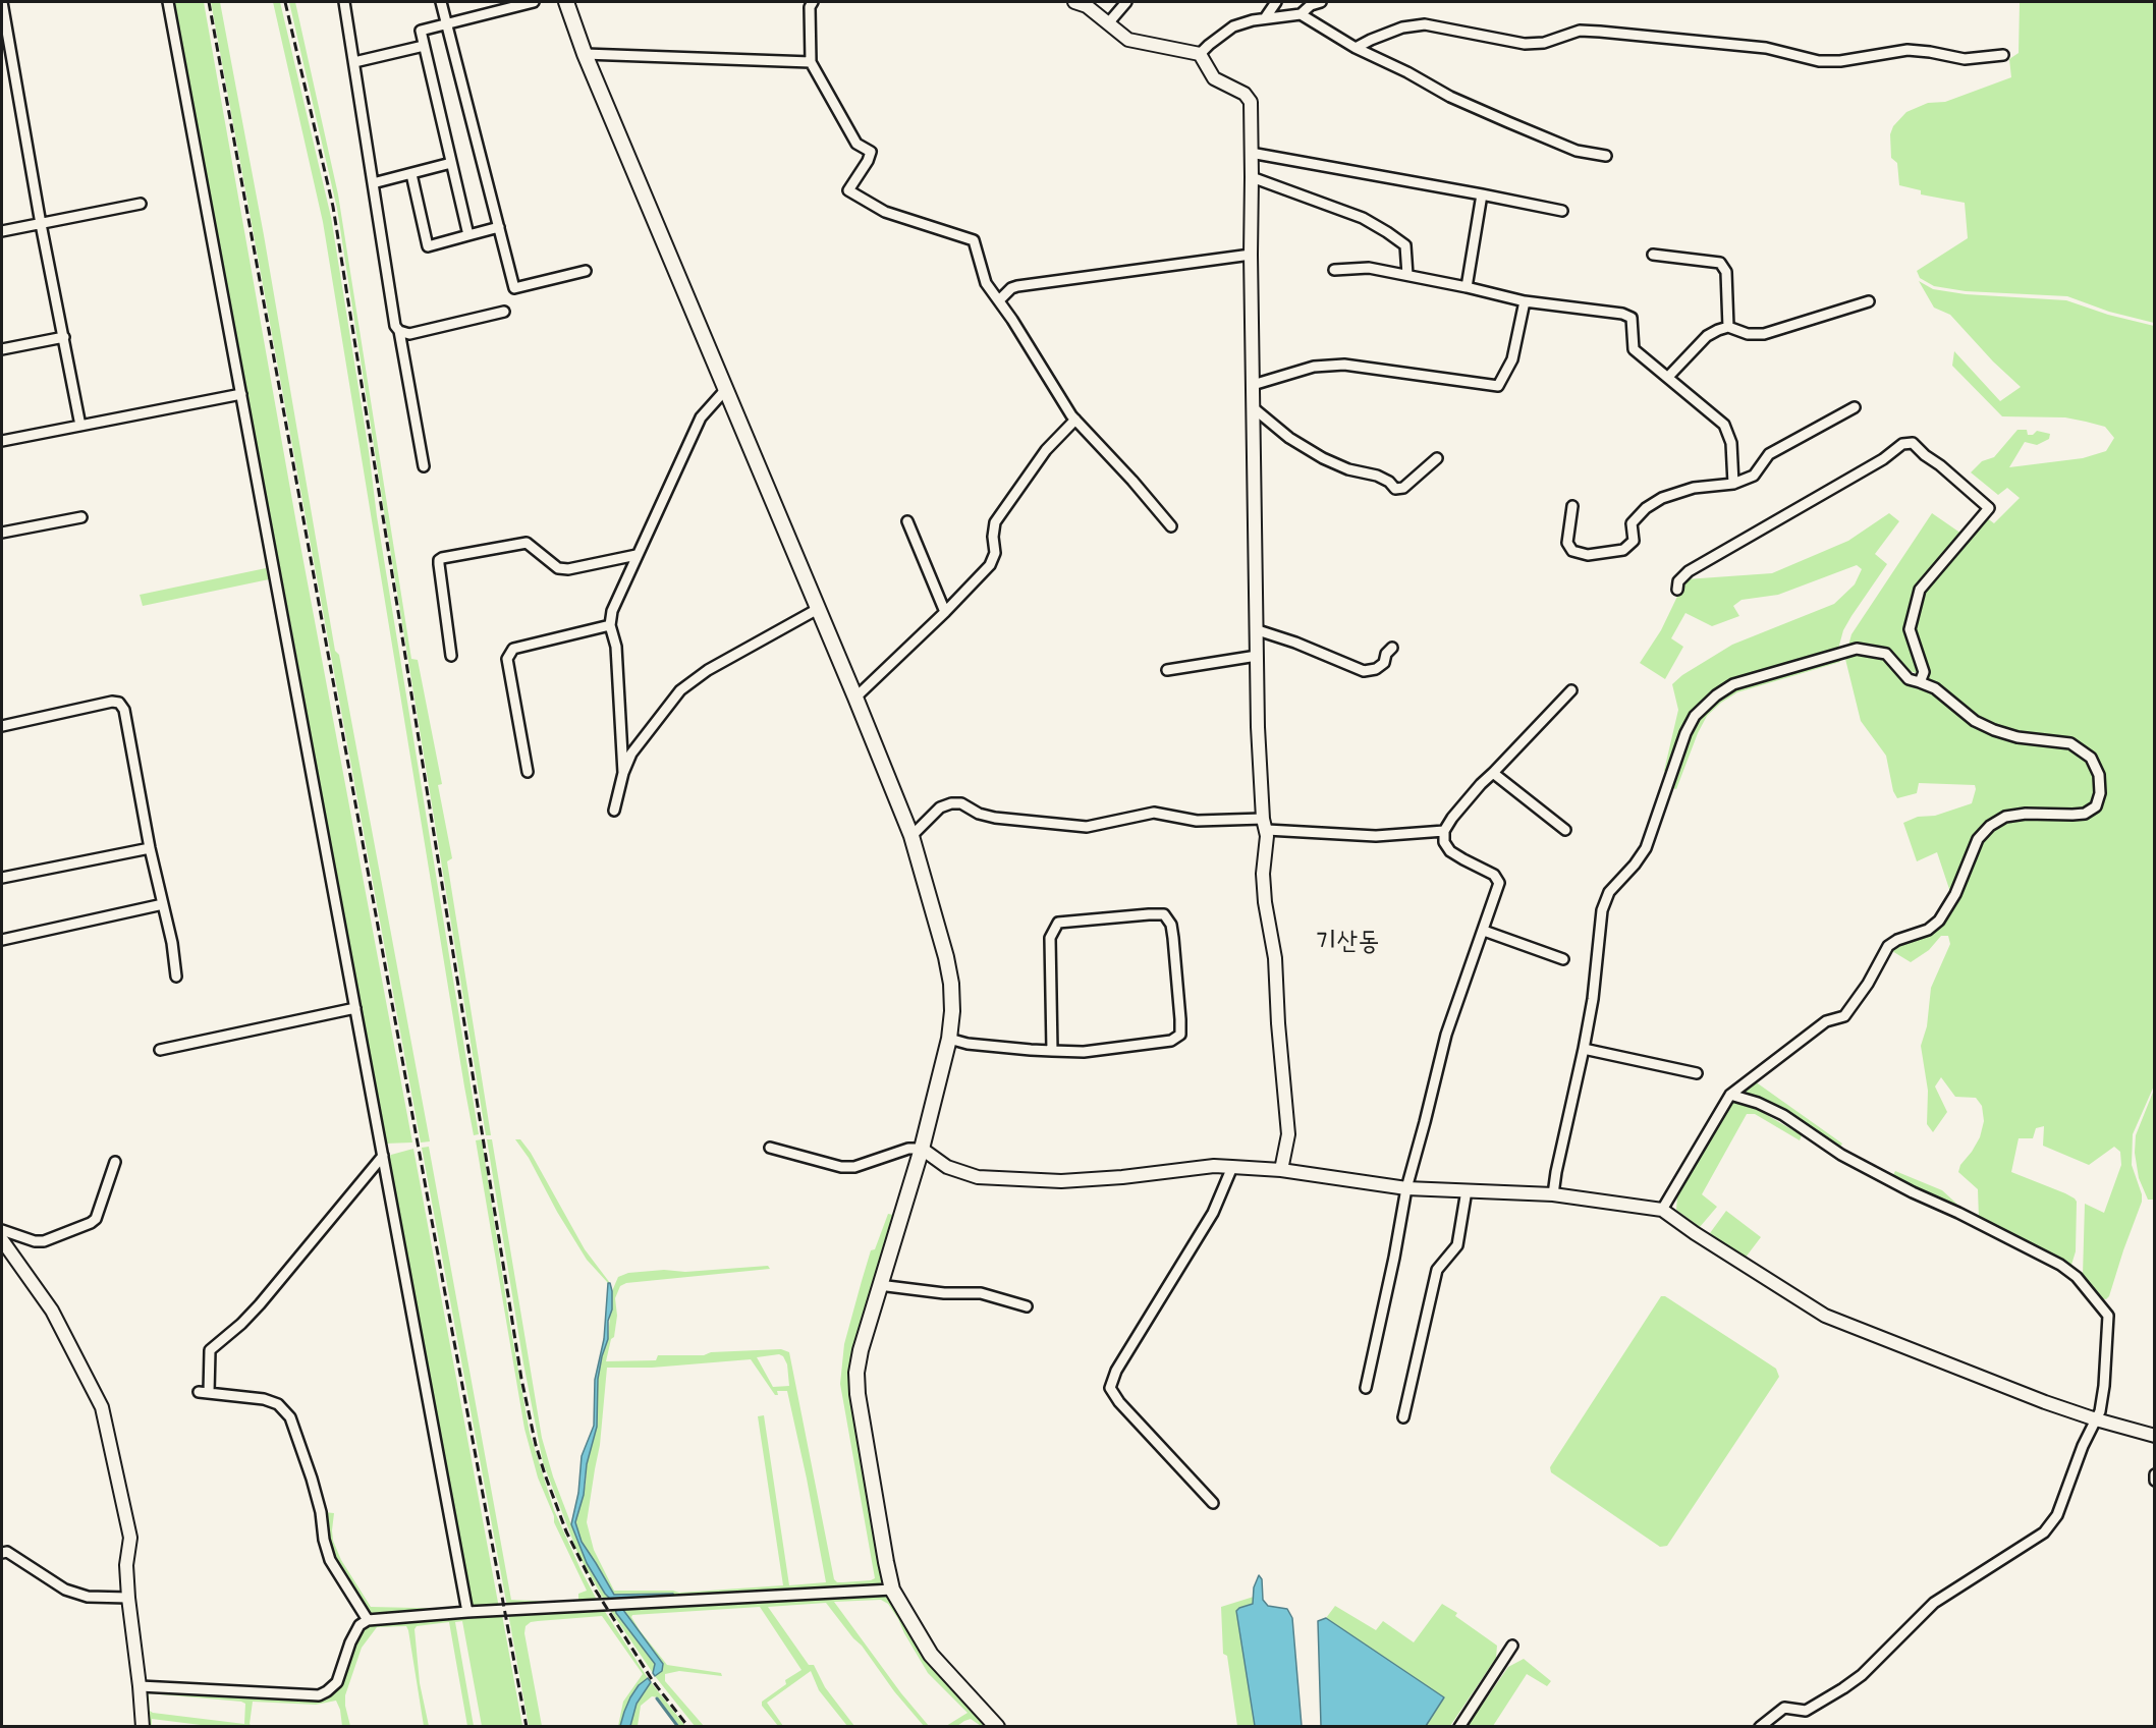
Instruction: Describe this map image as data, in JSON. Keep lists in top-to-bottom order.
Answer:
{
  "districts": ["기산동"]
}
